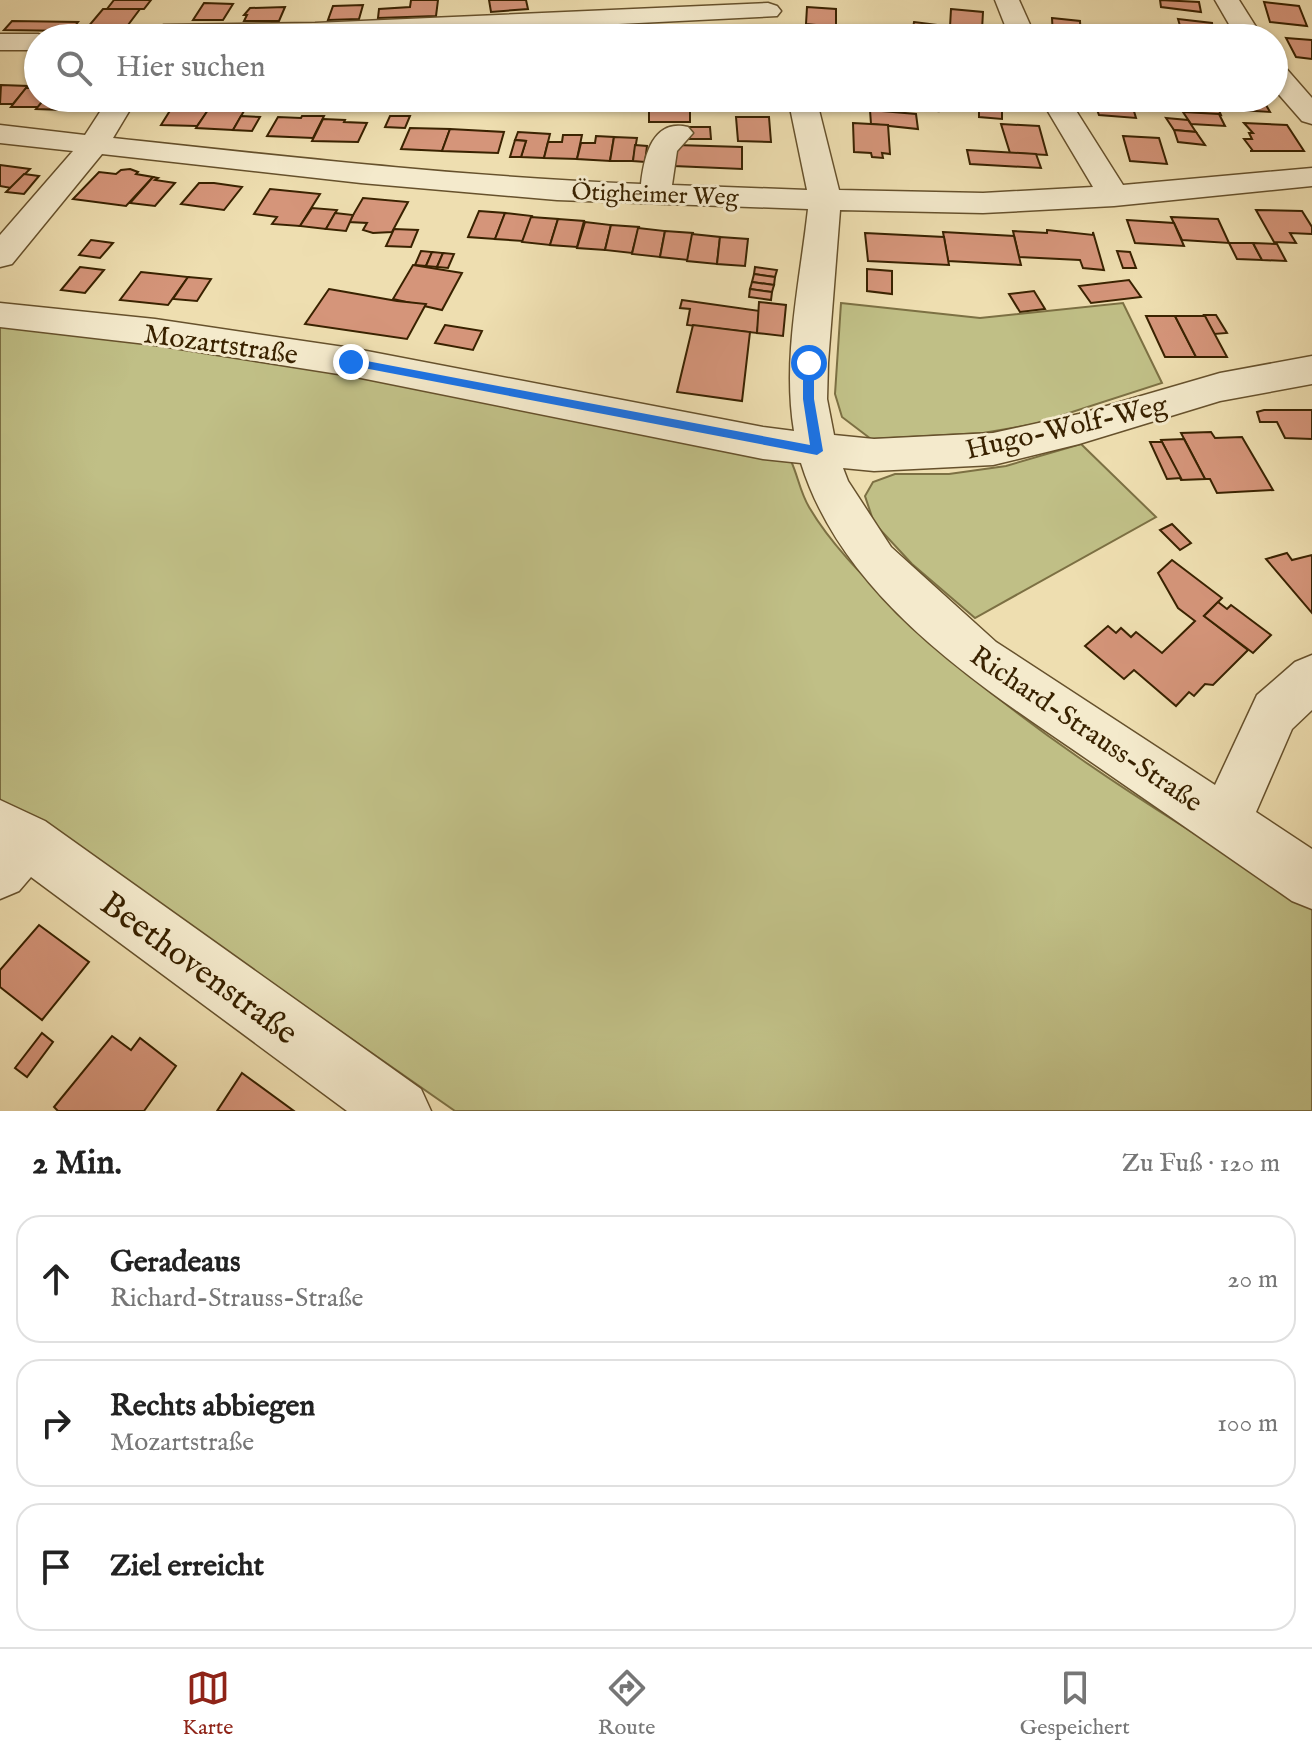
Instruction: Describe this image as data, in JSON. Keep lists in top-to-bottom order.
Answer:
{
  "streets": {
    "street": [
      "Ötigheimer Weg",
      "Mozartstraße",
      "Hugo-Wolf-Weg",
      "Richard-Strauss-Straße",
      "Beethovenstraße"
    ]
  },
  "crossings": [
    ["Ötigheimer Weg", "Richard-Strauss-Straße"],
    ["Mozartstraße", "Hugo-Wolf-Weg"],
    ["Mozartstraße", "Richard-Strauss-Straße"],
    ["Hugo-Wolf-Weg", "Richard-Strauss-Straße"]
  ],
  "page": {
    "search": "Hier suchen",
    "heading": ["2 Min.", "Zu Fuß · 120 m"],
    "list": [
      ["Geradeaus", "Richard-Strauss-Straße", "20 m"],
      ["Rechts abbiegen", "Mozartstraße", "100 m"],
      "Ziel erreicht"
    ],
    "nav": ["Karte", "Route", "Gespeichert"]
  }
}
